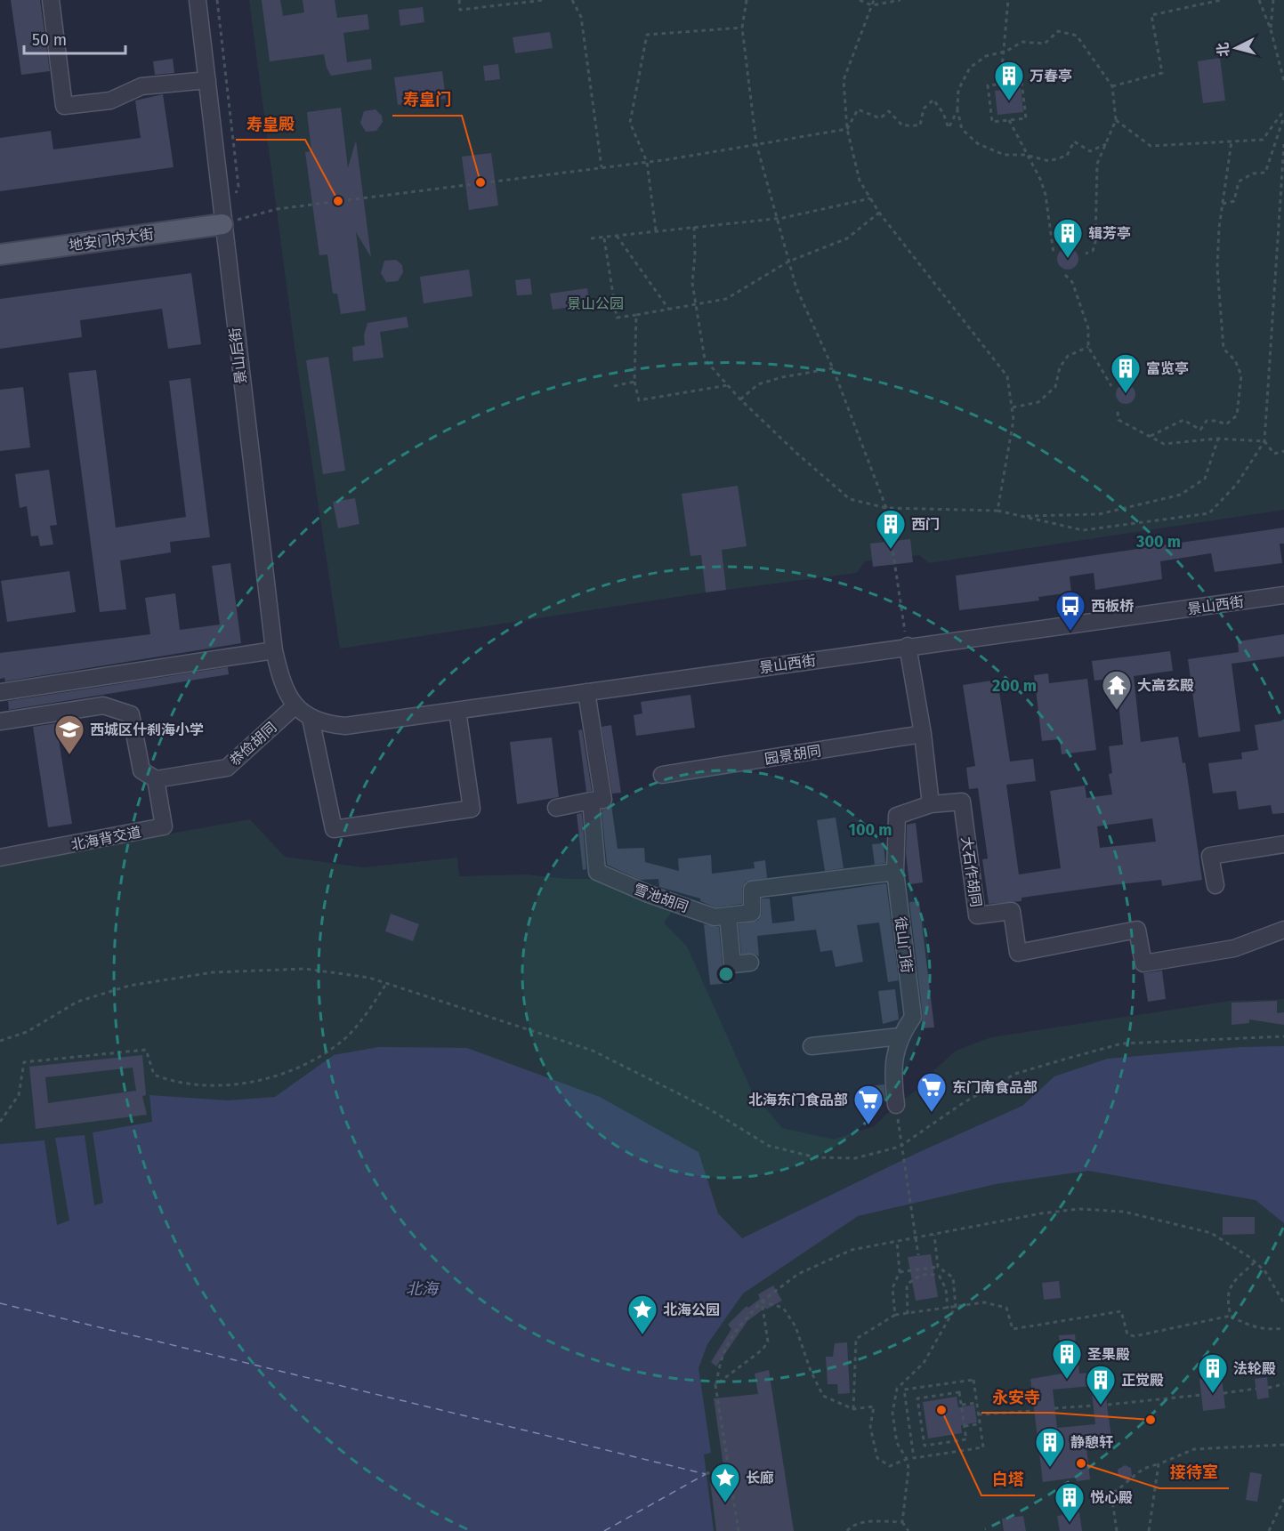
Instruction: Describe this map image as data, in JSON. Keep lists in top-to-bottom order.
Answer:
{
  "streets": {
    "main road": ["地安门内大街"],
    "street": [
      "景山后街",
      "景山西街",
      "恭俭胡同",
      "园景胡同",
      "北海背交道",
      "大石作胡同",
      "雪池胡同",
      "徒山门街"
    ]
  },
  "crossings": [
    ["地安门内大街", "景山后街"],
    ["景山后街", "景山西街"],
    ["景山后街", "恭俭胡同"],
    ["景山西街", "恭俭胡同"],
    ["恭俭胡同", "北海背交道"],
    ["大石作胡同", "徒山门街"],
    ["雪池胡同", "徒山门街"]
  ],
  "water": ["北海"],
  "parks": ["景山公园"],
  "places": {
    "building": [
      "万春亭",
      "辑芳亭",
      "富览亭",
      "西门",
      "圣果殿",
      "法轮殿",
      "正觉殿",
      "静憩轩",
      "悦心殿"
    ],
    "other": [
      "寿皇门",
      "寿皇殿",
      "白塔",
      "永安寺",
      "接待室"
    ],
    "bus stop": ["西板桥"],
    "temple": ["大高玄殿"],
    "school or university": ["西城区什刹海小学"],
    "supermarket": ["东门南食品部", "北海东门食品部"],
    "place": ["北海公园", "长廊"]
  },
  "scale_bar": "50 m",
  "north": "left",
  "rings": ["300 m", "200 m", "100 m"]
}
